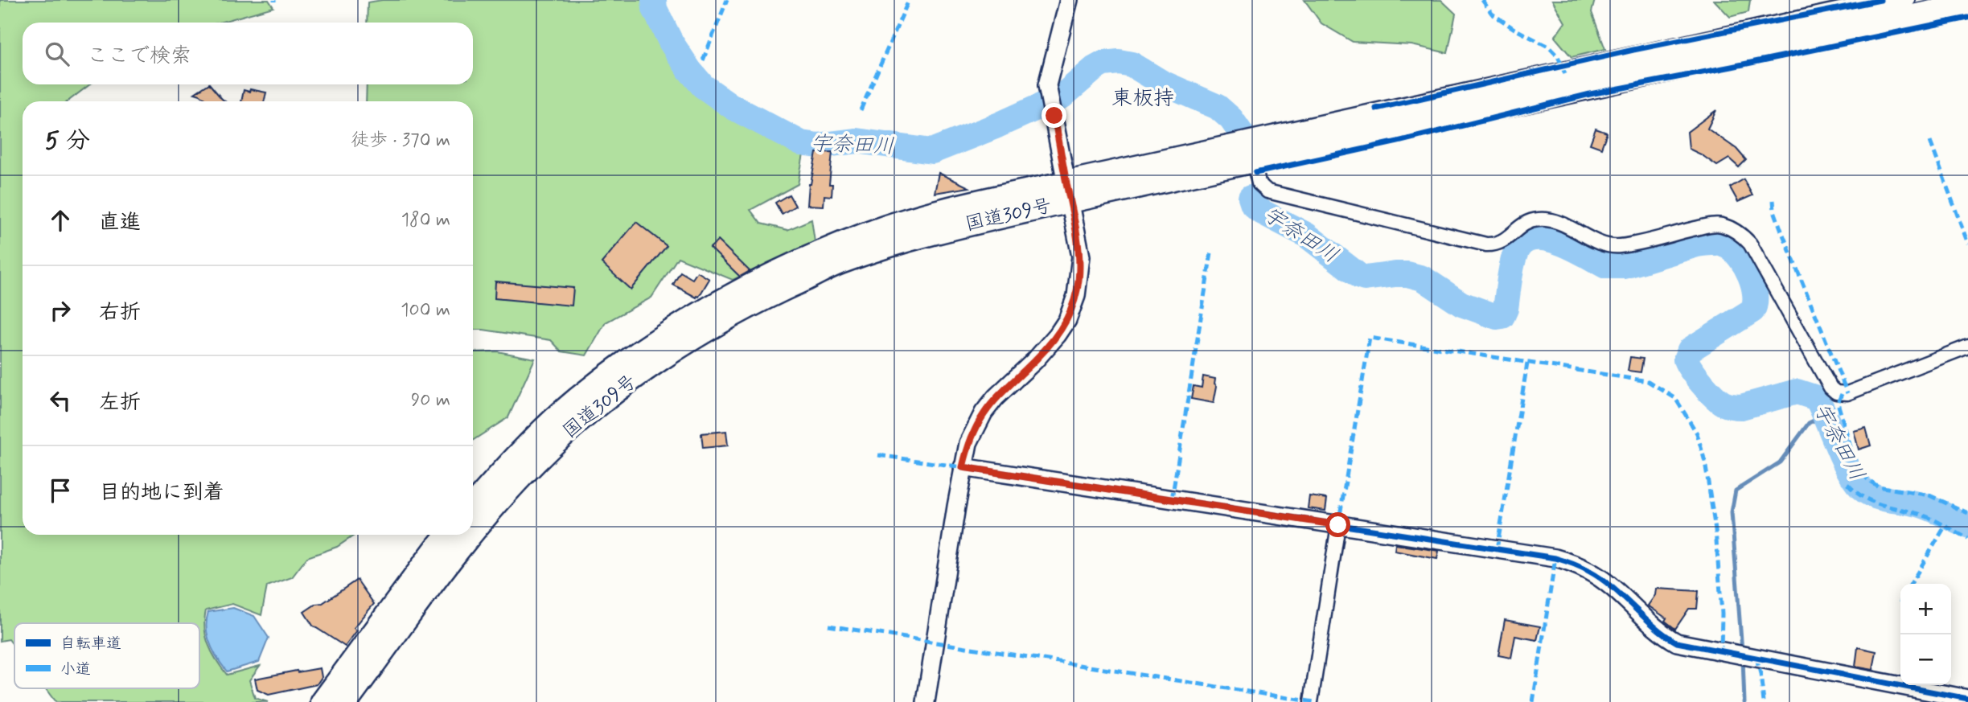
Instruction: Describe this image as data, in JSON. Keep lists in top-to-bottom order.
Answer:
{
  "streets": {
    "highway": ["国道309号"]
  },
  "districts": ["東板持"],
  "water": ["宇奈田川"],
  "legend": ["自転車道", "小道"],
  "page": {
    "search": "ここで検索",
    "heading": ["5 分", "徒歩 · 370 m"],
    "list": [
      ["直進", "180 m"],
      ["右折", "100 m"],
      ["左折", "90 m"],
      "目的地に到着"
    ],
    "map_buttons": ["+", "−"]
  }
}
